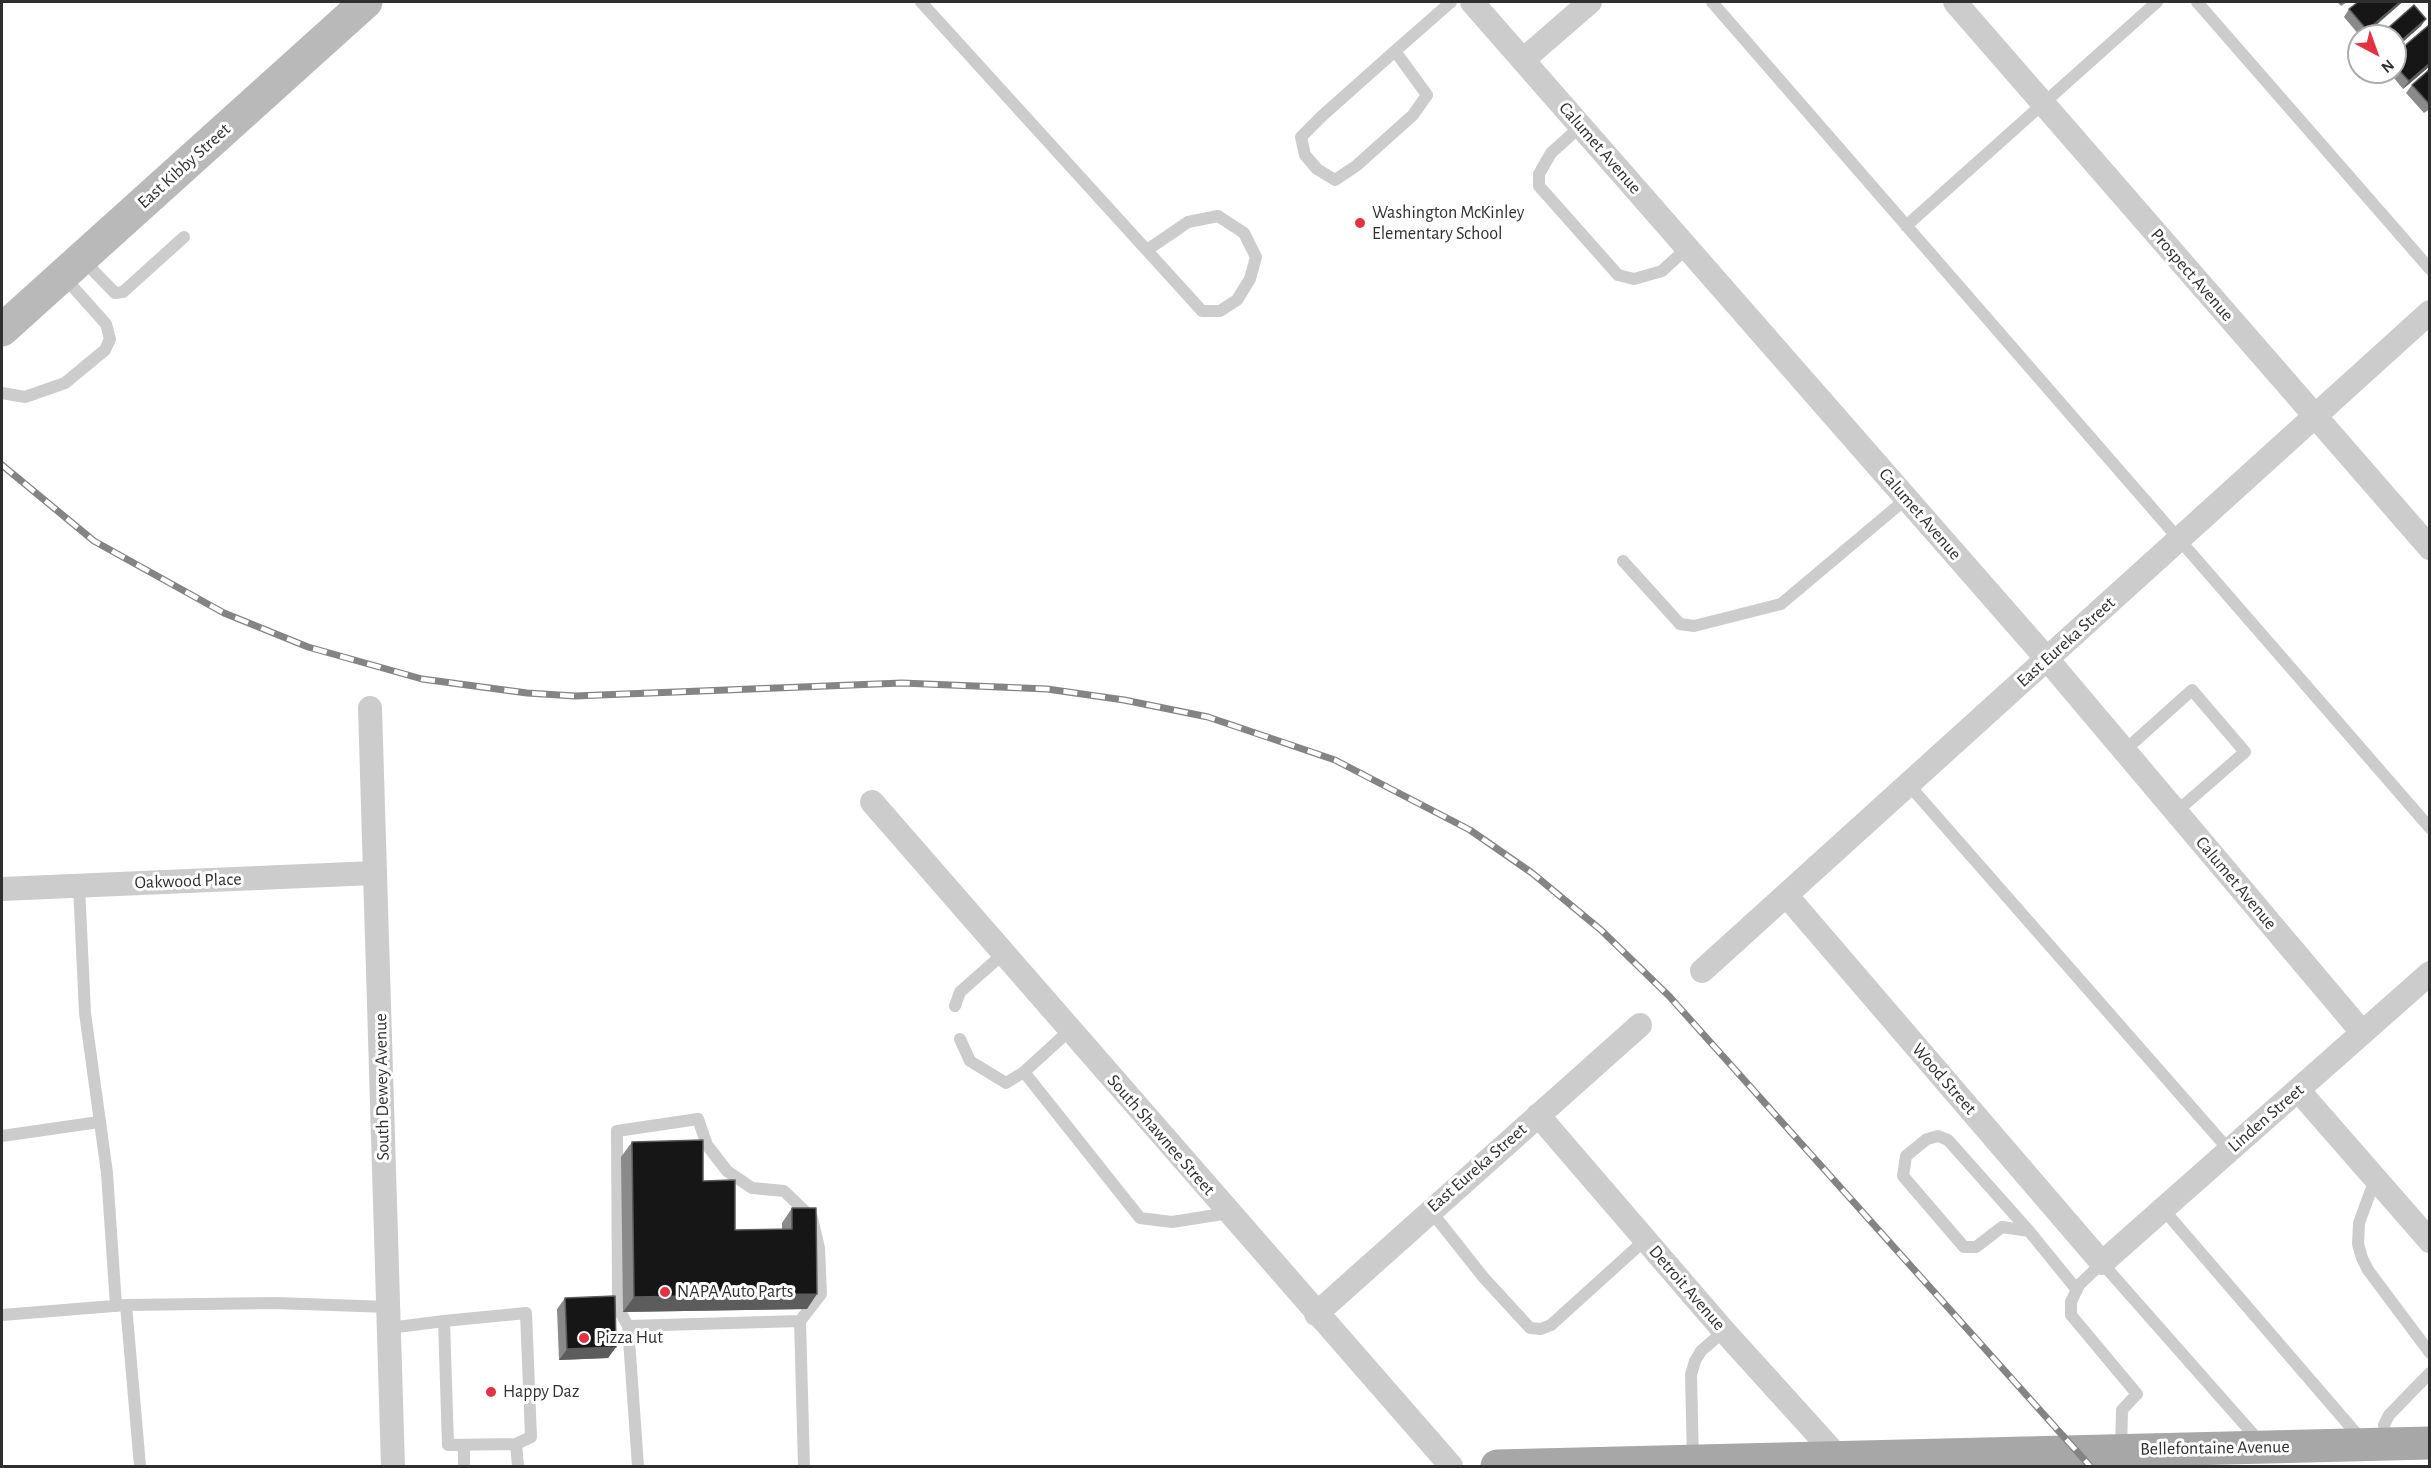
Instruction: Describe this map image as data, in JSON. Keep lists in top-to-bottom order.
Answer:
{
  "streets": {
    "main road": ["Bellefontaine Avenue"],
    "street": [
      "Calumet Avenue",
      "East Kibby Street",
      "Prospect Avenue",
      "East Eureka Street",
      "Oakwood Place",
      "Wood Street",
      "South Dewey Avenue",
      "Linden Street",
      "South Shawnee Street",
      "Detroit Avenue"
    ]
  },
  "crossings": [
    ["Calumet Avenue", "East Eureka Street"],
    ["Calumet Avenue", "Linden Street"],
    ["Prospect Avenue", "East Eureka Street"],
    ["East Eureka Street", "Wood Street"],
    ["East Eureka Street", "South Shawnee Street"],
    ["East Eureka Street", "Detroit Avenue"],
    ["Oakwood Place", "South Dewey Avenue"],
    ["Wood Street", "Linden Street"],
    ["Detroit Avenue", "Bellefontaine Avenue"]
  ],
  "places": [
    "Washington McKinley Elementary School",
    "NAPA Auto Parts",
    "Pizza Hut",
    "Happy Daz"
  ],
  "north": "bottom right"
}
